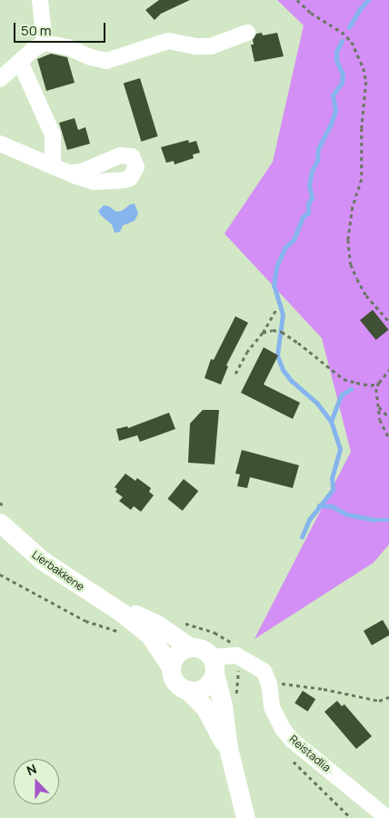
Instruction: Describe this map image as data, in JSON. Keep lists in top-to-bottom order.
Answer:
{
  "streets": {
    "main road": ["Lierbakkene"],
    "street": ["Reistadlia"]
  },
  "scale_bar": "50 m",
  "north": "top"
}
